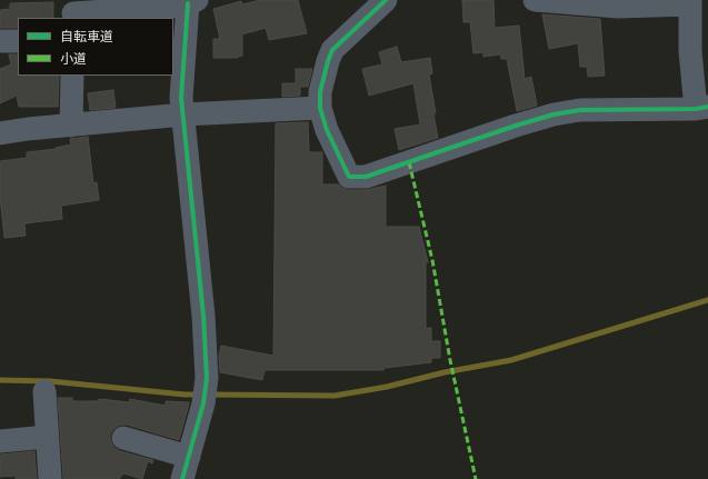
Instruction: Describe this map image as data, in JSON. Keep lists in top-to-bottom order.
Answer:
{
  "legend": ["自転車道", "小道"]
}
